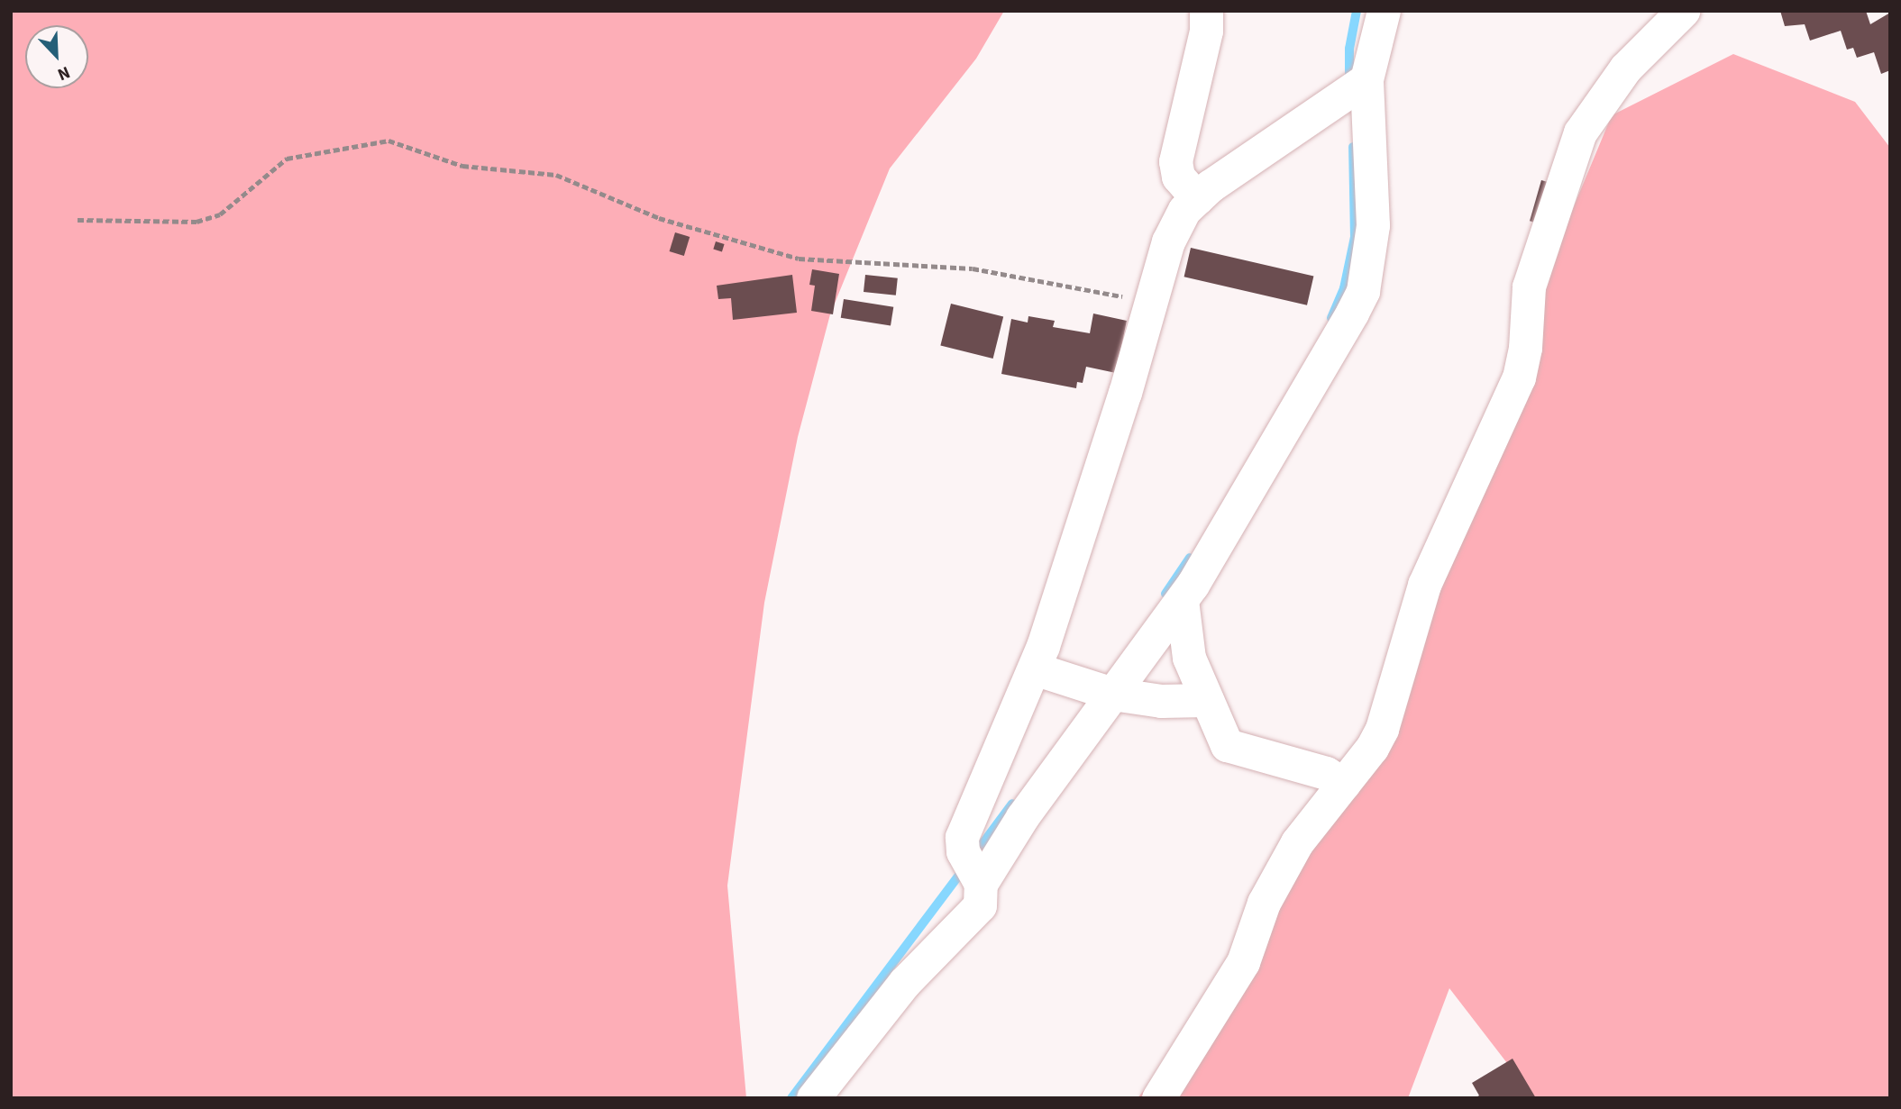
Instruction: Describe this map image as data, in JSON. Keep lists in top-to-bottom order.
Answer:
{
  "north": "bottom right"
}
